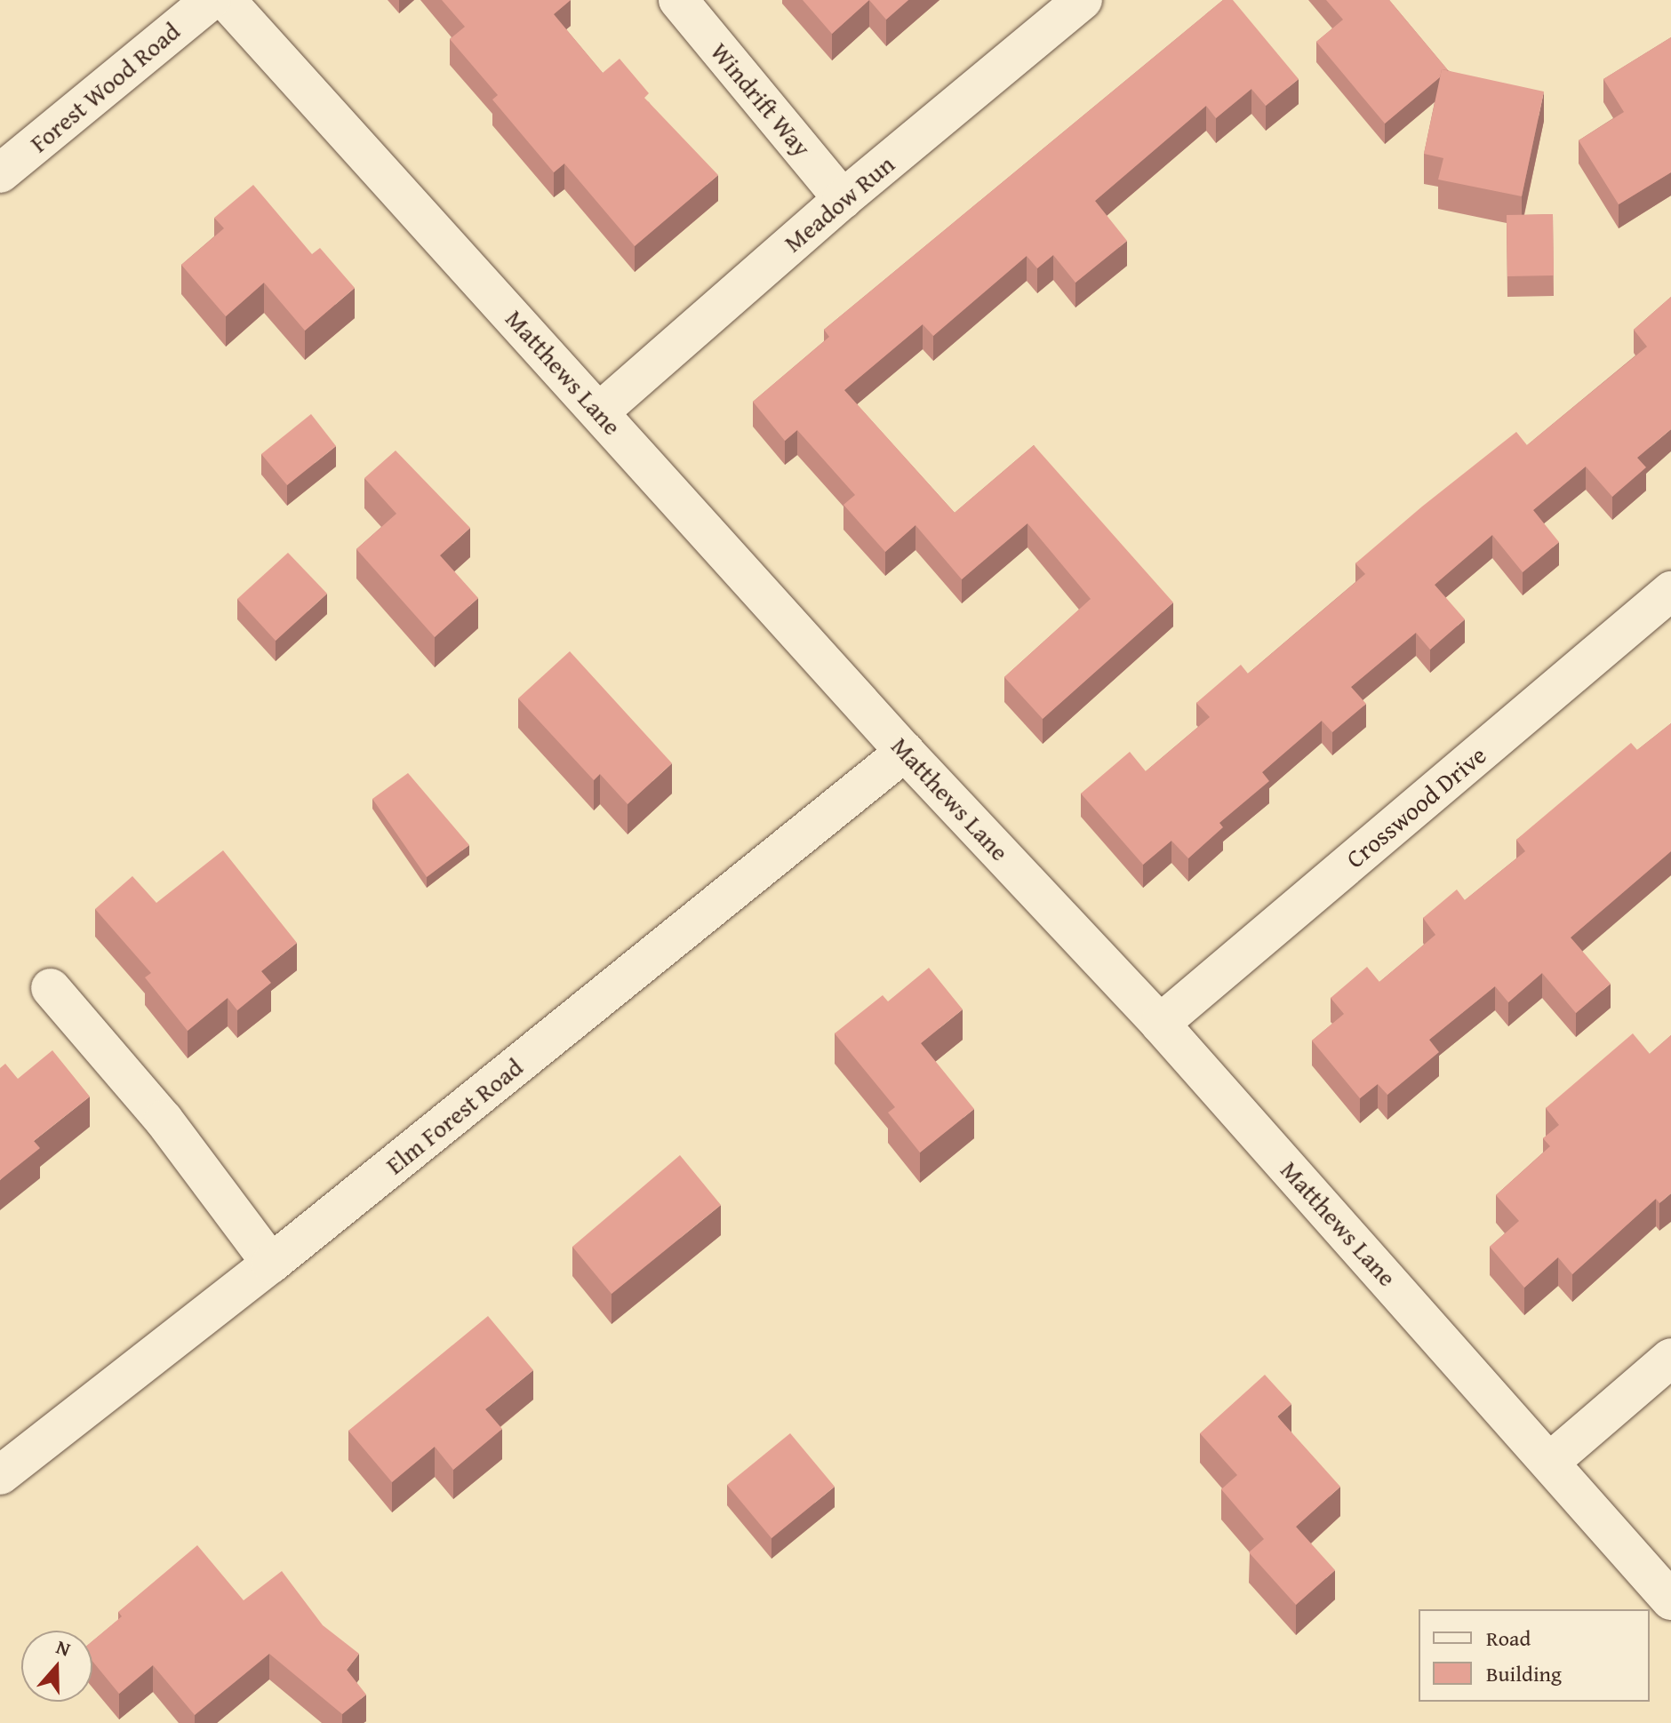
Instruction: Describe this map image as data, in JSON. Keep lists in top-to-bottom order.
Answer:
{
  "streets": {
    "street": [
      "Forest Wood Road",
      "Windrift Way",
      "Meadow Run",
      "Matthews Lane",
      "Crosswood Drive",
      "Elm Forest Road"
    ]
  },
  "crossings": [
    ["Windrift Way", "Meadow Run"],
    ["Meadow Run", "Matthews Lane"],
    ["Matthews Lane", "Crosswood Drive"],
    ["Matthews Lane", "Elm Forest Road"]
  ],
  "legend": ["Road", "Building"],
  "north": "top"
}
